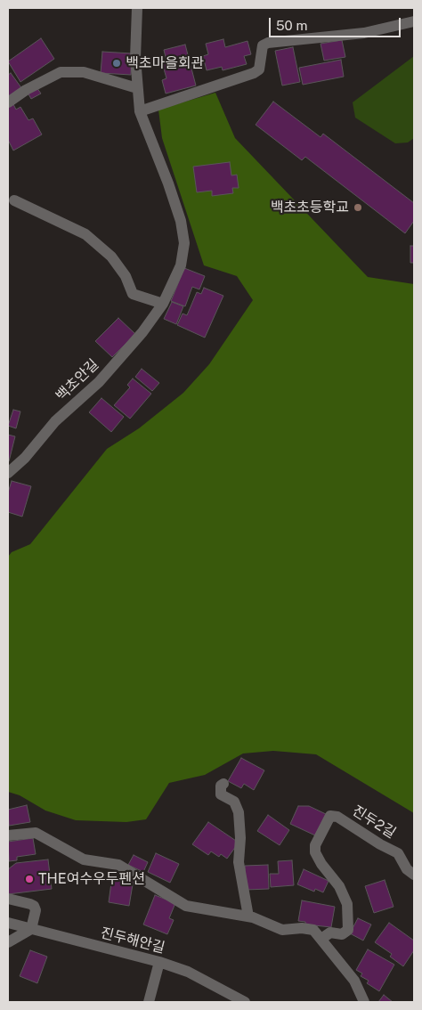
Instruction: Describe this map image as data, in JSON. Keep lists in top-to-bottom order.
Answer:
{
  "streets": {
    "street": ["백초안길", "진두2길", "진두해안길"]
  },
  "places": ["백초마을회관", "백초초등학교", "THE여수우두펜션"],
  "scale_bar": "50 m"
}
